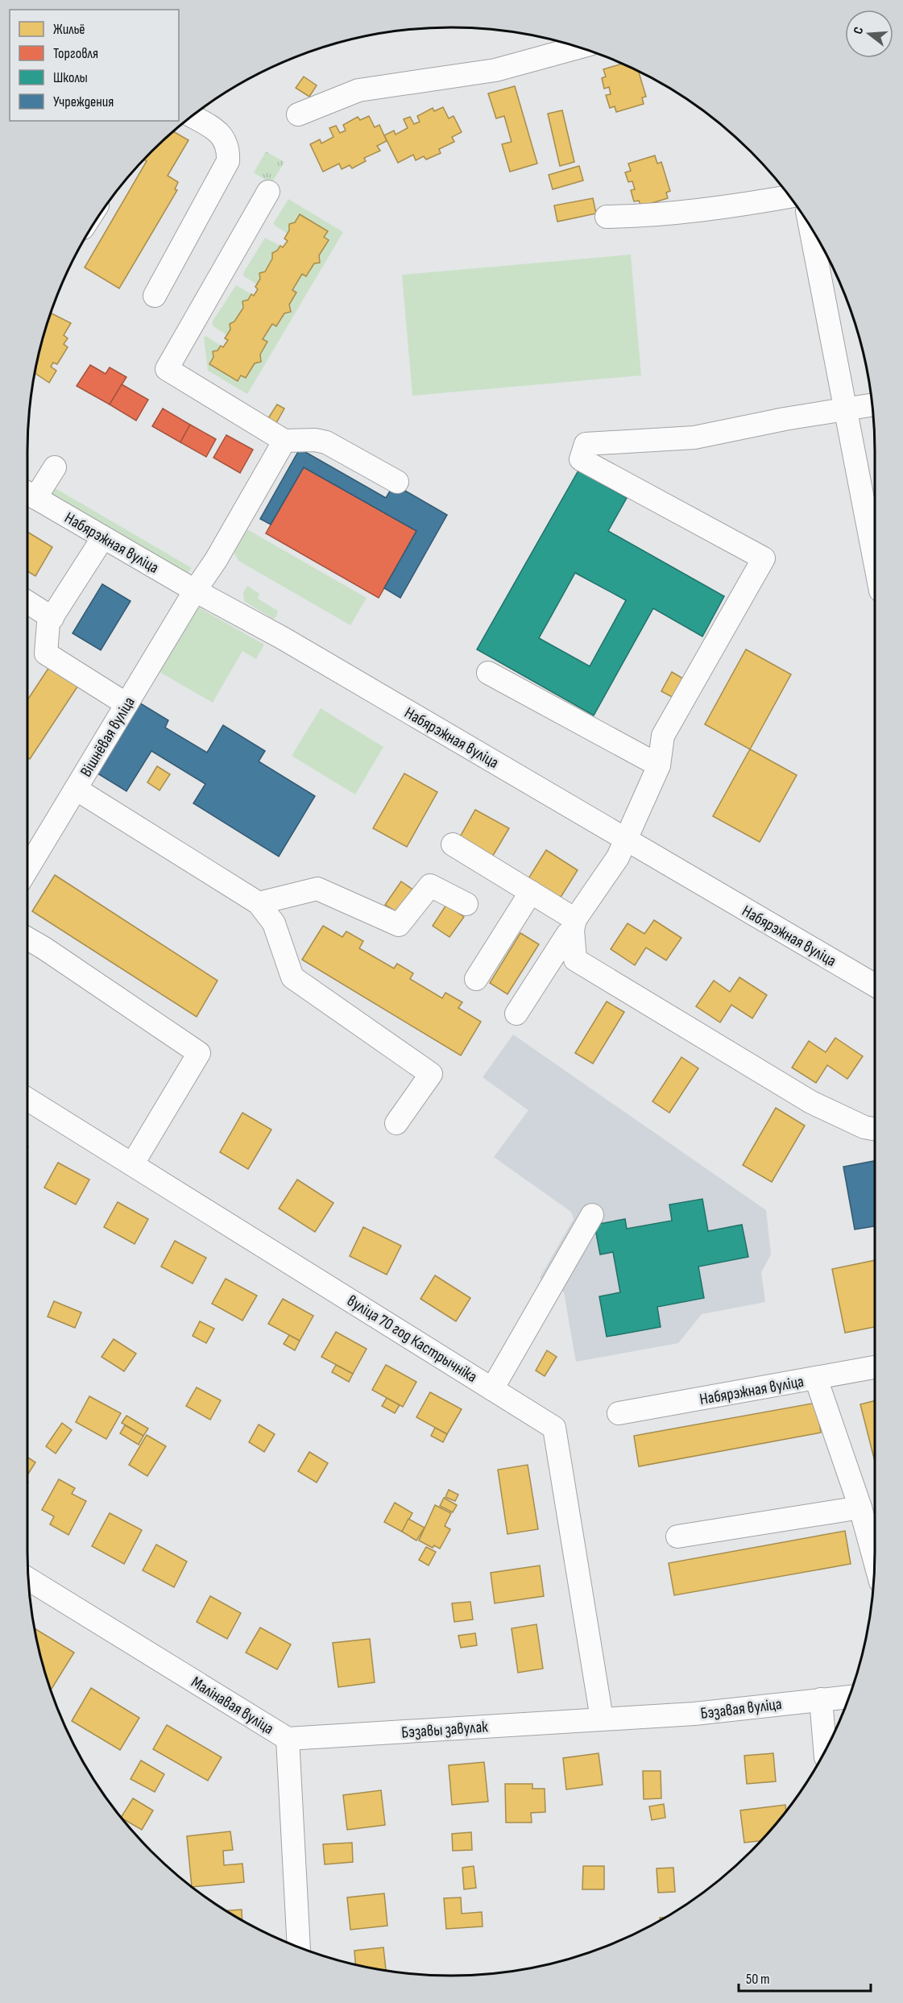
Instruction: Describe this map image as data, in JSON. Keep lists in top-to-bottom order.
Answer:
{
  "streets": {
    "street": [
      "Набярэжная вуліца",
      "Вішнёвая вуліца",
      "вуліца 70 год Кастрычніка",
      "Малінавая вуліца",
      "Бэзавая вуліца",
      "Бэзавы завулак"
    ]
  },
  "crossings": [
    ["Набярэжная вуліца", "Вішнёвая вуліца"],
    ["вуліца 70 год Кастрычніка", "Бэзавая вуліца"],
    ["вуліца 70 год Кастрычніка", "Бэзавы завулак"],
    ["Малінавая вуліца", "Бэзавы завулак"],
    ["Бэзавая вуліца", "Бэзавы завулак"]
  ],
  "legend": [
    "Жильё",
    "Торговля",
    "Школы",
    "Учреждения"
  ],
  "scale_bar": "50 m",
  "north": "left"
}
